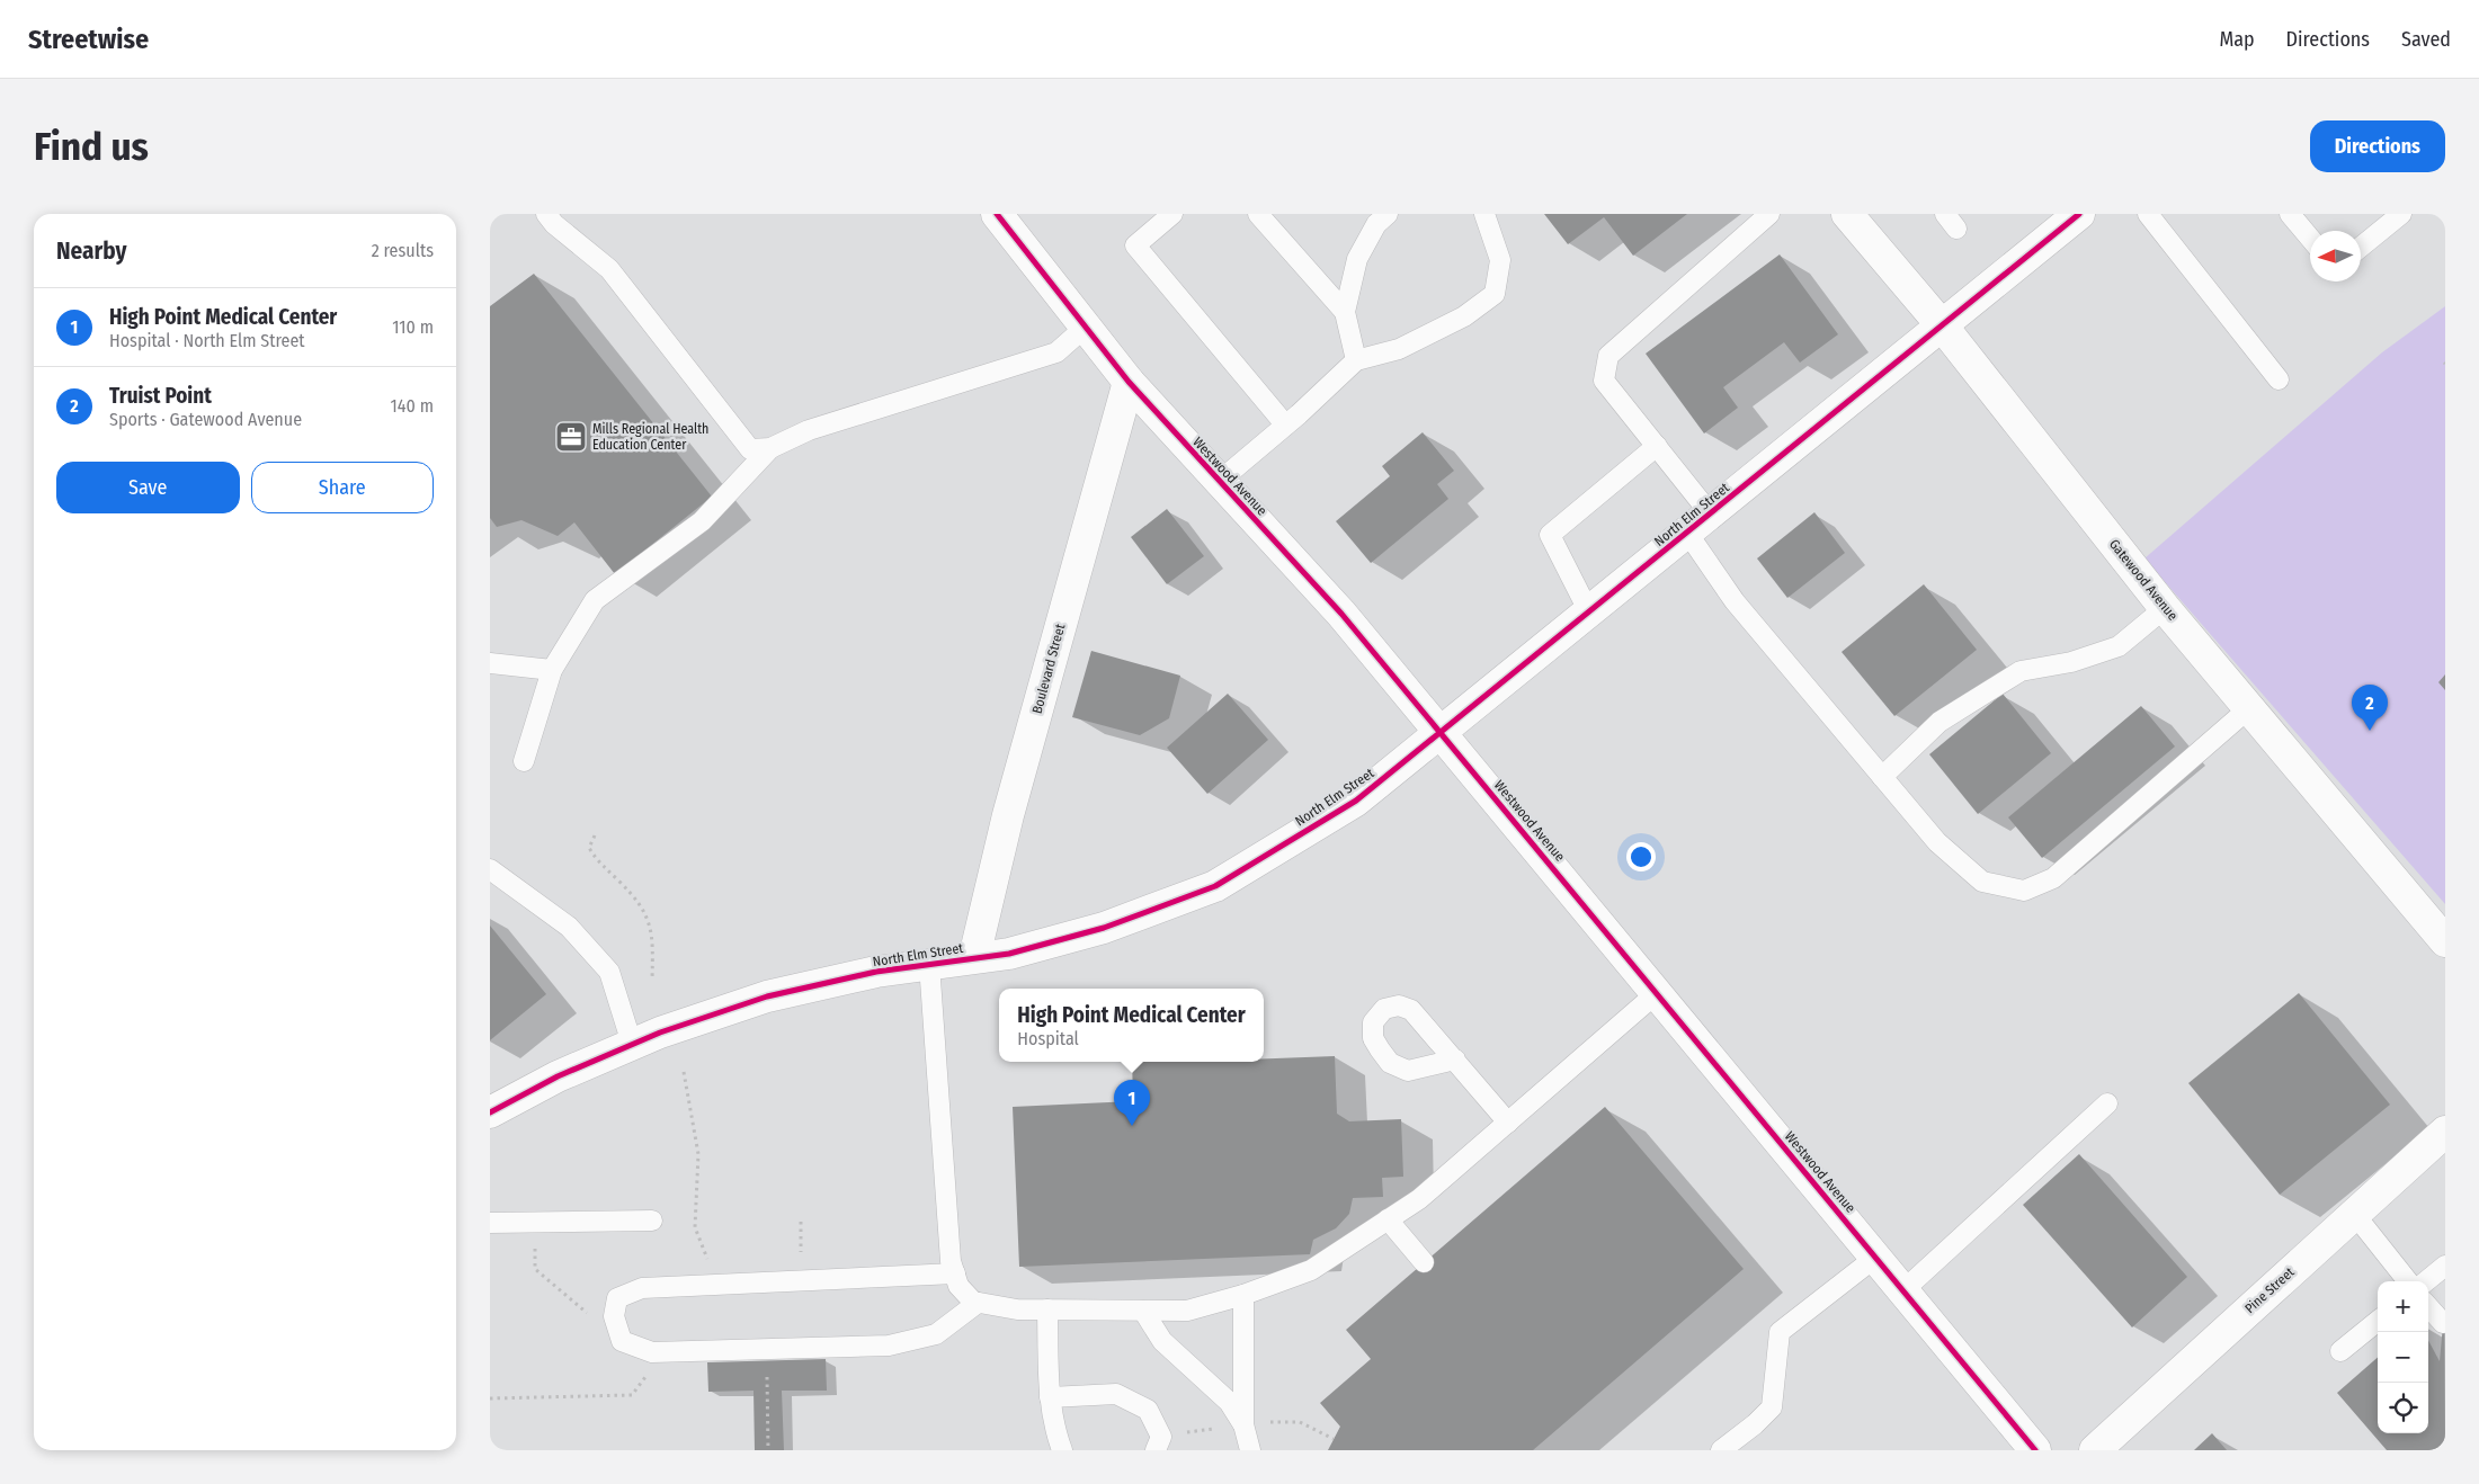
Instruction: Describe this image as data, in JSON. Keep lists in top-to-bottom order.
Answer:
{
  "streets": {
    "street": [
      "Westwood Avenue",
      "North Elm Street",
      "Gatewood Avenue",
      "Boulevard Street",
      "Pine Street"
    ]
  },
  "crossings": [
    ["Westwood Avenue", "North Elm Street"],
    ["Westwood Avenue", "Boulevard Street"],
    ["North Elm Street", "Gatewood Avenue"],
    ["North Elm Street", "Boulevard Street"]
  ],
  "places": {
    "office": ["Mills Regional Health Education Center"]
  },
  "north": "left",
  "page": {
    "header": "Streetwise",
    "nav": ["Map", "Directions", "Saved"],
    "buttons": [
      "Directions",
      ["Save", "Share"]
    ],
    "title": "Find us",
    "heading": ["Nearby", "2 results"],
    "list": [
      {
        "mark": "1",
        "name": "High Point Medical Center",
        "note": "Hospital · North Elm Street",
        "value": "110 m"
      },
      {
        "mark": "2",
        "name": "Truist Point",
        "note": "Sports · Gatewood Avenue",
        "value": "140 m"
      }
    ],
    "pins": ["2", "1"],
    "popup": ["High Point Medical Center", "Hospital"],
    "map_buttons": ["+", "−"]
  }
}
